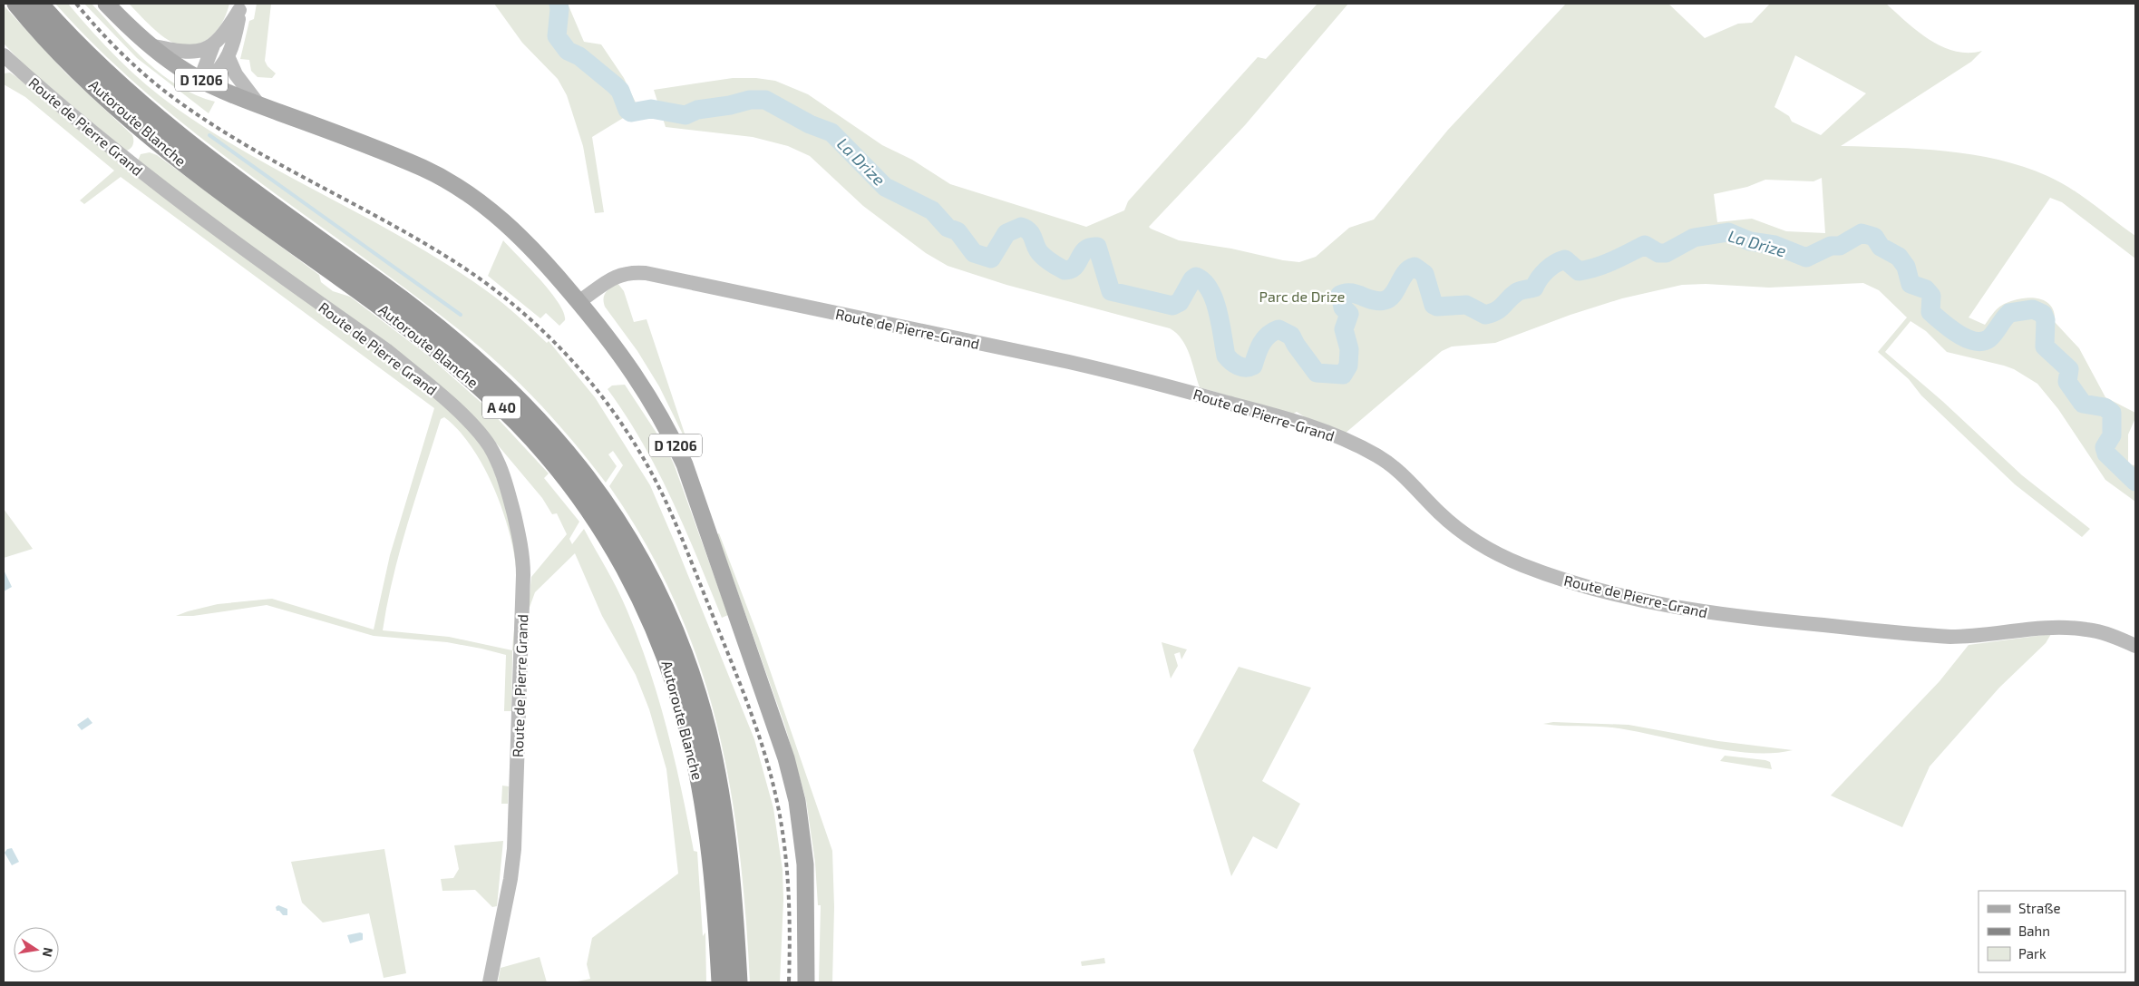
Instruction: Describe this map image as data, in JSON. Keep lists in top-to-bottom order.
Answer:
{
  "streets": {
    "highway": ["Autoroute Blanche", "A 40"],
    "main road": ["D 1206"],
    "street": ["Route de Pierre Grand", "Route de Pierre-Grand"]
  },
  "crossings": [
    ["D 1206", "Route de Pierre-Grand"]
  ],
  "water": ["La Drize"],
  "parks": ["Parc de Drize"],
  "legend": ["Straße", "Bahn", "Park"],
  "north": "right"
}
